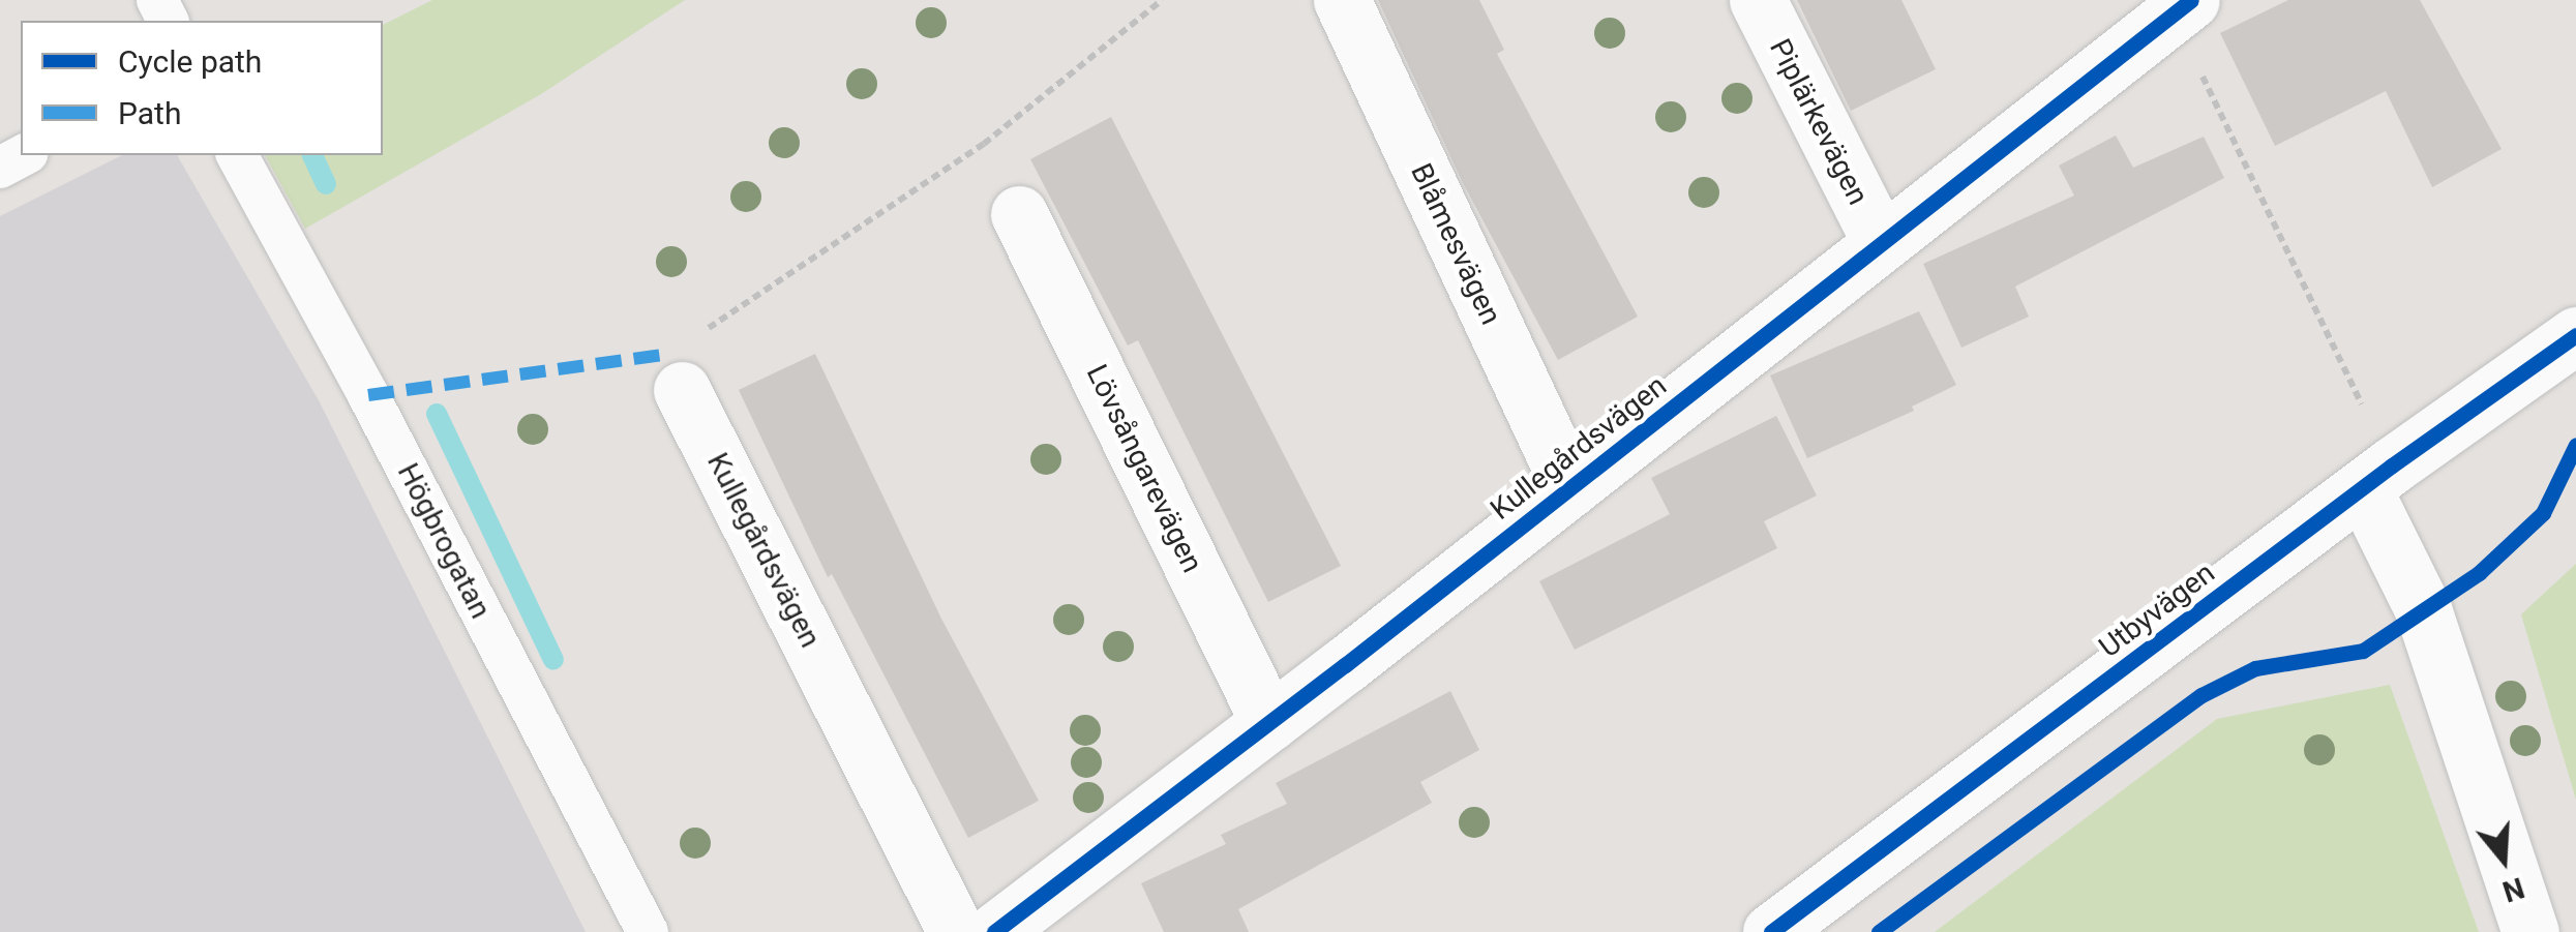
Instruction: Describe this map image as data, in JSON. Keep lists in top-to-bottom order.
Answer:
{
  "streets": {
    "street": [
      "Piplärkevägen",
      "Blåmesvägen",
      "Kullegårdsvägen",
      "Lövsångarevägen",
      "Utbyvägen"
    ],
    "lane": ["Högbrogatan"]
  },
  "crossings": [
    ["Piplärkevägen", "Kullegårdsvägen"],
    ["Blåmesvägen", "Kullegårdsvägen"],
    ["Kullegårdsvägen", "Lövsångarevägen"]
  ],
  "legend": ["Cycle path", "Path"],
  "north": "bottom"
}
